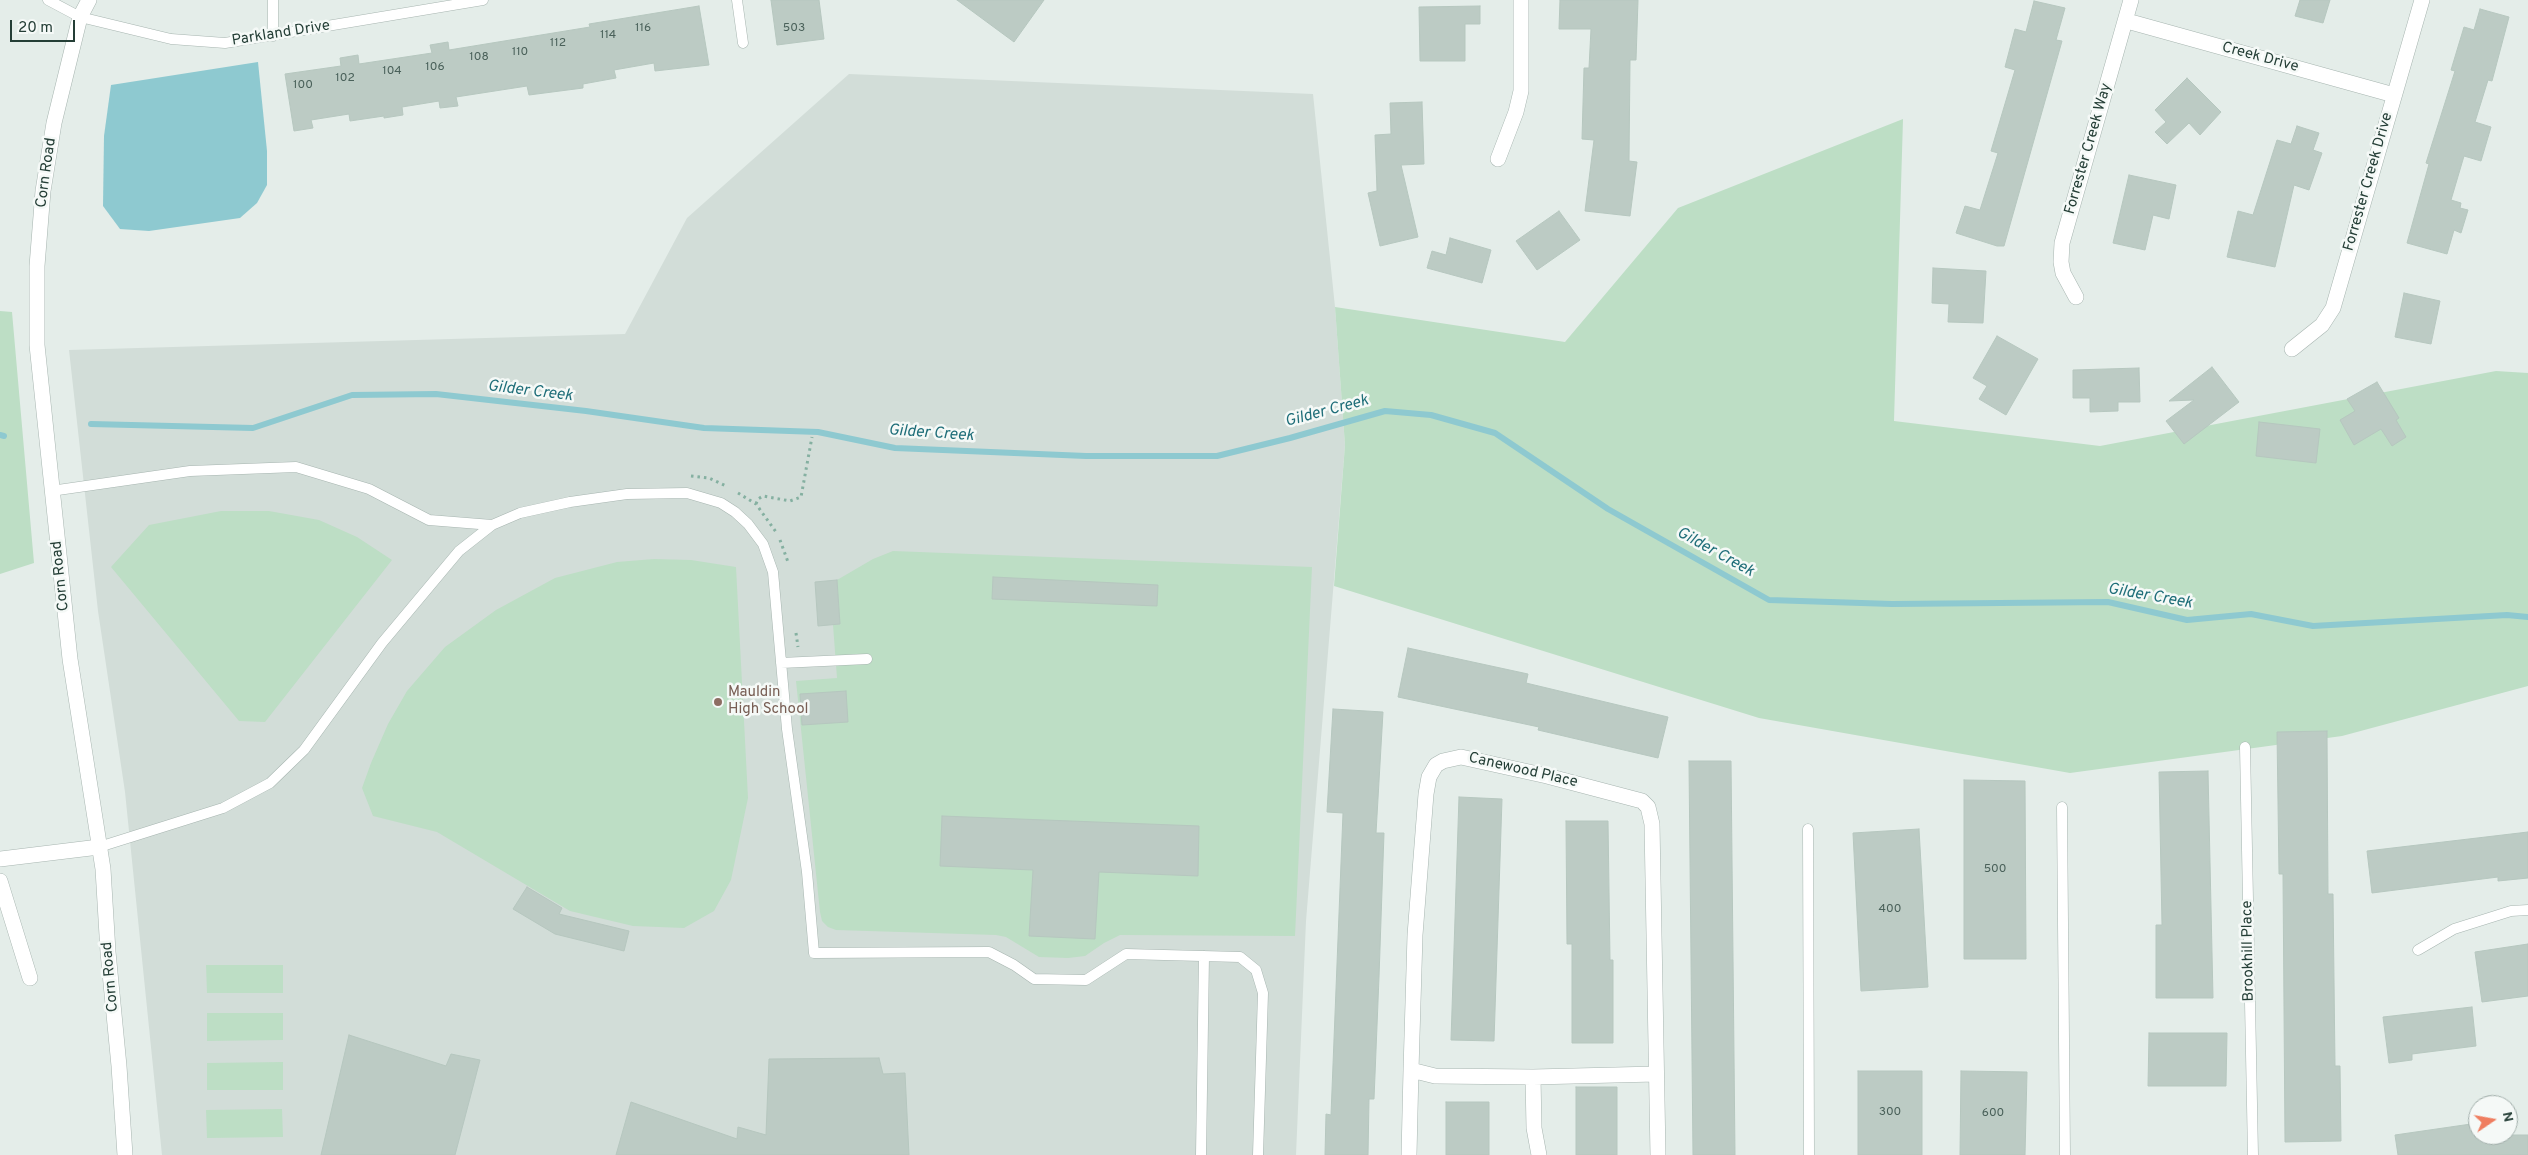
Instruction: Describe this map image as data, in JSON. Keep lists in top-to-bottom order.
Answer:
{
  "streets": {
    "street": [
      "Creek Drive",
      "Forrester Creek Way",
      "Corn Road",
      "Forrester Creek Drive",
      "Canewood Place"
    ],
    "lane": ["Parkland Drive", "Brookhill Place"]
  },
  "crossings": [
    ["Parkland Drive", "Corn Road"],
    ["Creek Drive", "Forrester Creek Way"],
    ["Creek Drive", "Forrester Creek Drive"]
  ],
  "water": ["Gilder Creek"],
  "places": ["Mauldin High School"],
  "house_numbers": [
    "116",
    "503",
    "114",
    "112",
    "110",
    "108",
    "106",
    "104",
    "102",
    "100",
    "500",
    "400",
    "300",
    "600"
  ],
  "scale_bar": "20 m",
  "north": "right"
}
